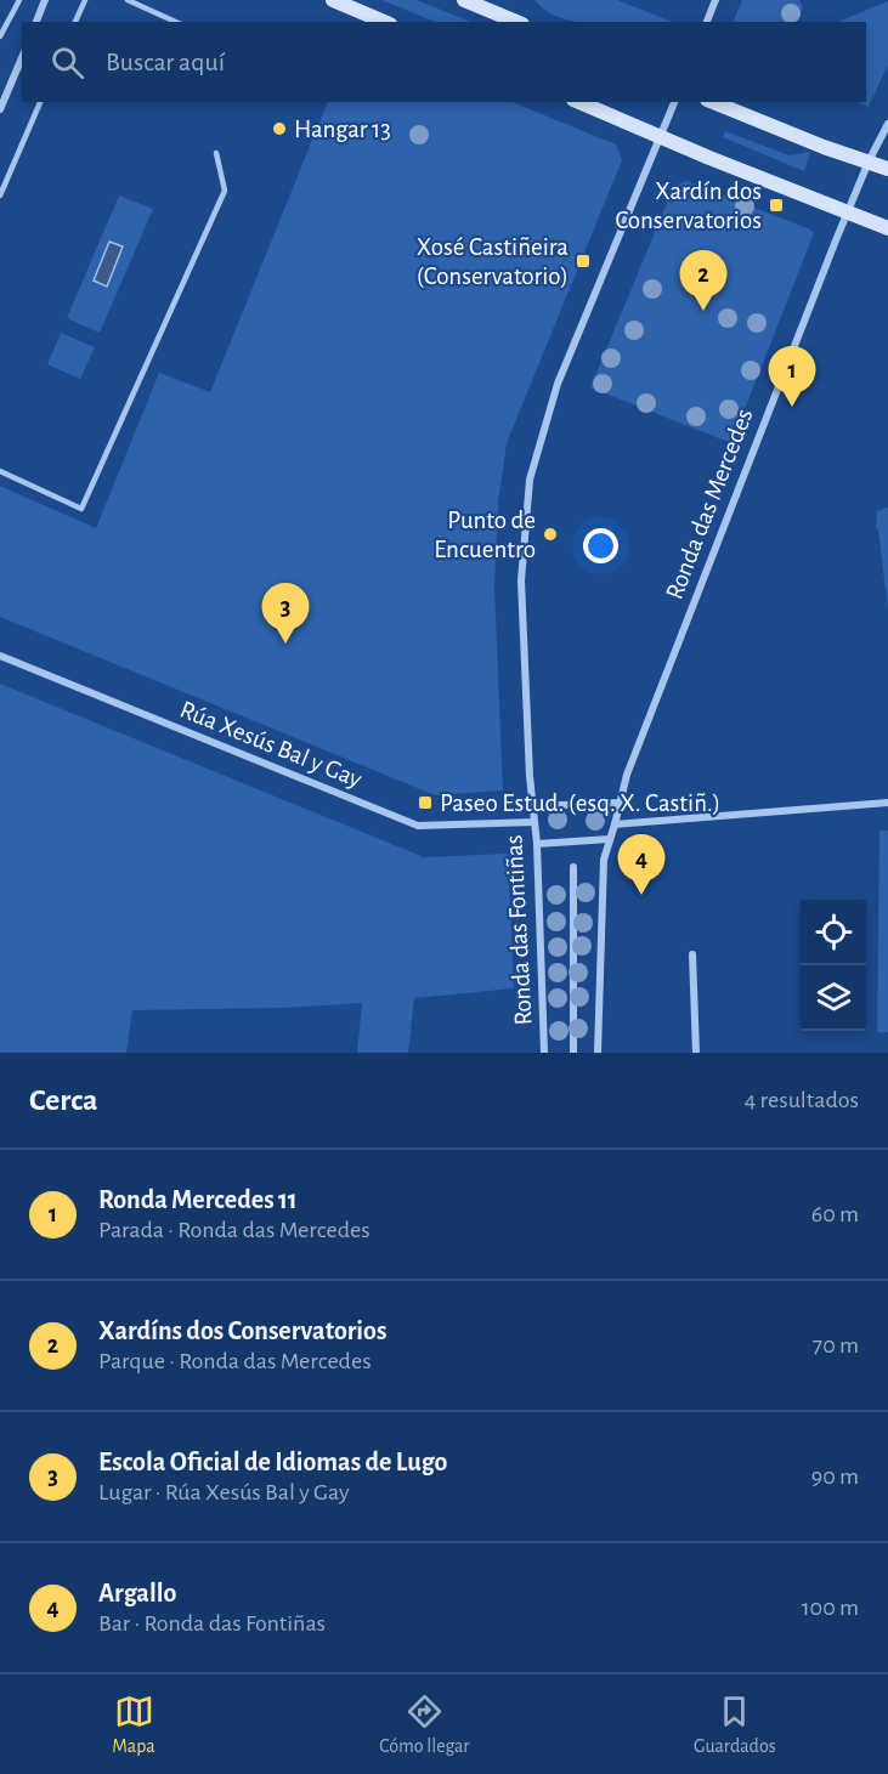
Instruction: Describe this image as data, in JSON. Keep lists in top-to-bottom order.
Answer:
{
  "streets": {
    "street": ["Ronda das Mercedes", "Rúa Xesús Bal y Gay", "Ronda das Fontiñas"]
  },
  "crossings": [
    ["Ronda das Mercedes", "Ronda das Fontiñas"],
    ["Rúa Xesús Bal y Gay", "Ronda das Fontiñas"]
  ],
  "places": {
    "other": ["Hangar 13", "Punto de Encuentro"],
    "transit": ["Xardín dos Conservatorios", "Xosé Castiñeira (Conservatorio)", "Paseo Estud. (esq. X. Castiñ.)"]
  },
  "page": {
    "search": "Buscar aquí",
    "pins": [
      "2",
      "1",
      "3",
      "4"
    ],
    "heading": ["Cerca", "4 resultados"],
    "list": [
      {
        "mark": "1",
        "name": "Ronda Mercedes 11",
        "note": "Parada · Ronda das Mercedes",
        "value": "60 m"
      },
      {
        "mark": "2",
        "name": "Xardíns dos Conservatorios",
        "note": "Parque · Ronda das Mercedes",
        "value": "70 m"
      },
      {
        "mark": "3",
        "name": "Escola Oficial de Idiomas de Lugo",
        "note": "Lugar · Rúa Xesús Bal y Gay",
        "value": "90 m"
      },
      {
        "mark": "4",
        "name": "Argallo",
        "note": "Bar · Ronda das Fontiñas",
        "value": "100 m"
      }
    ],
    "nav": ["Mapa", "Cómo llegar", "Guardados"]
  }
}
